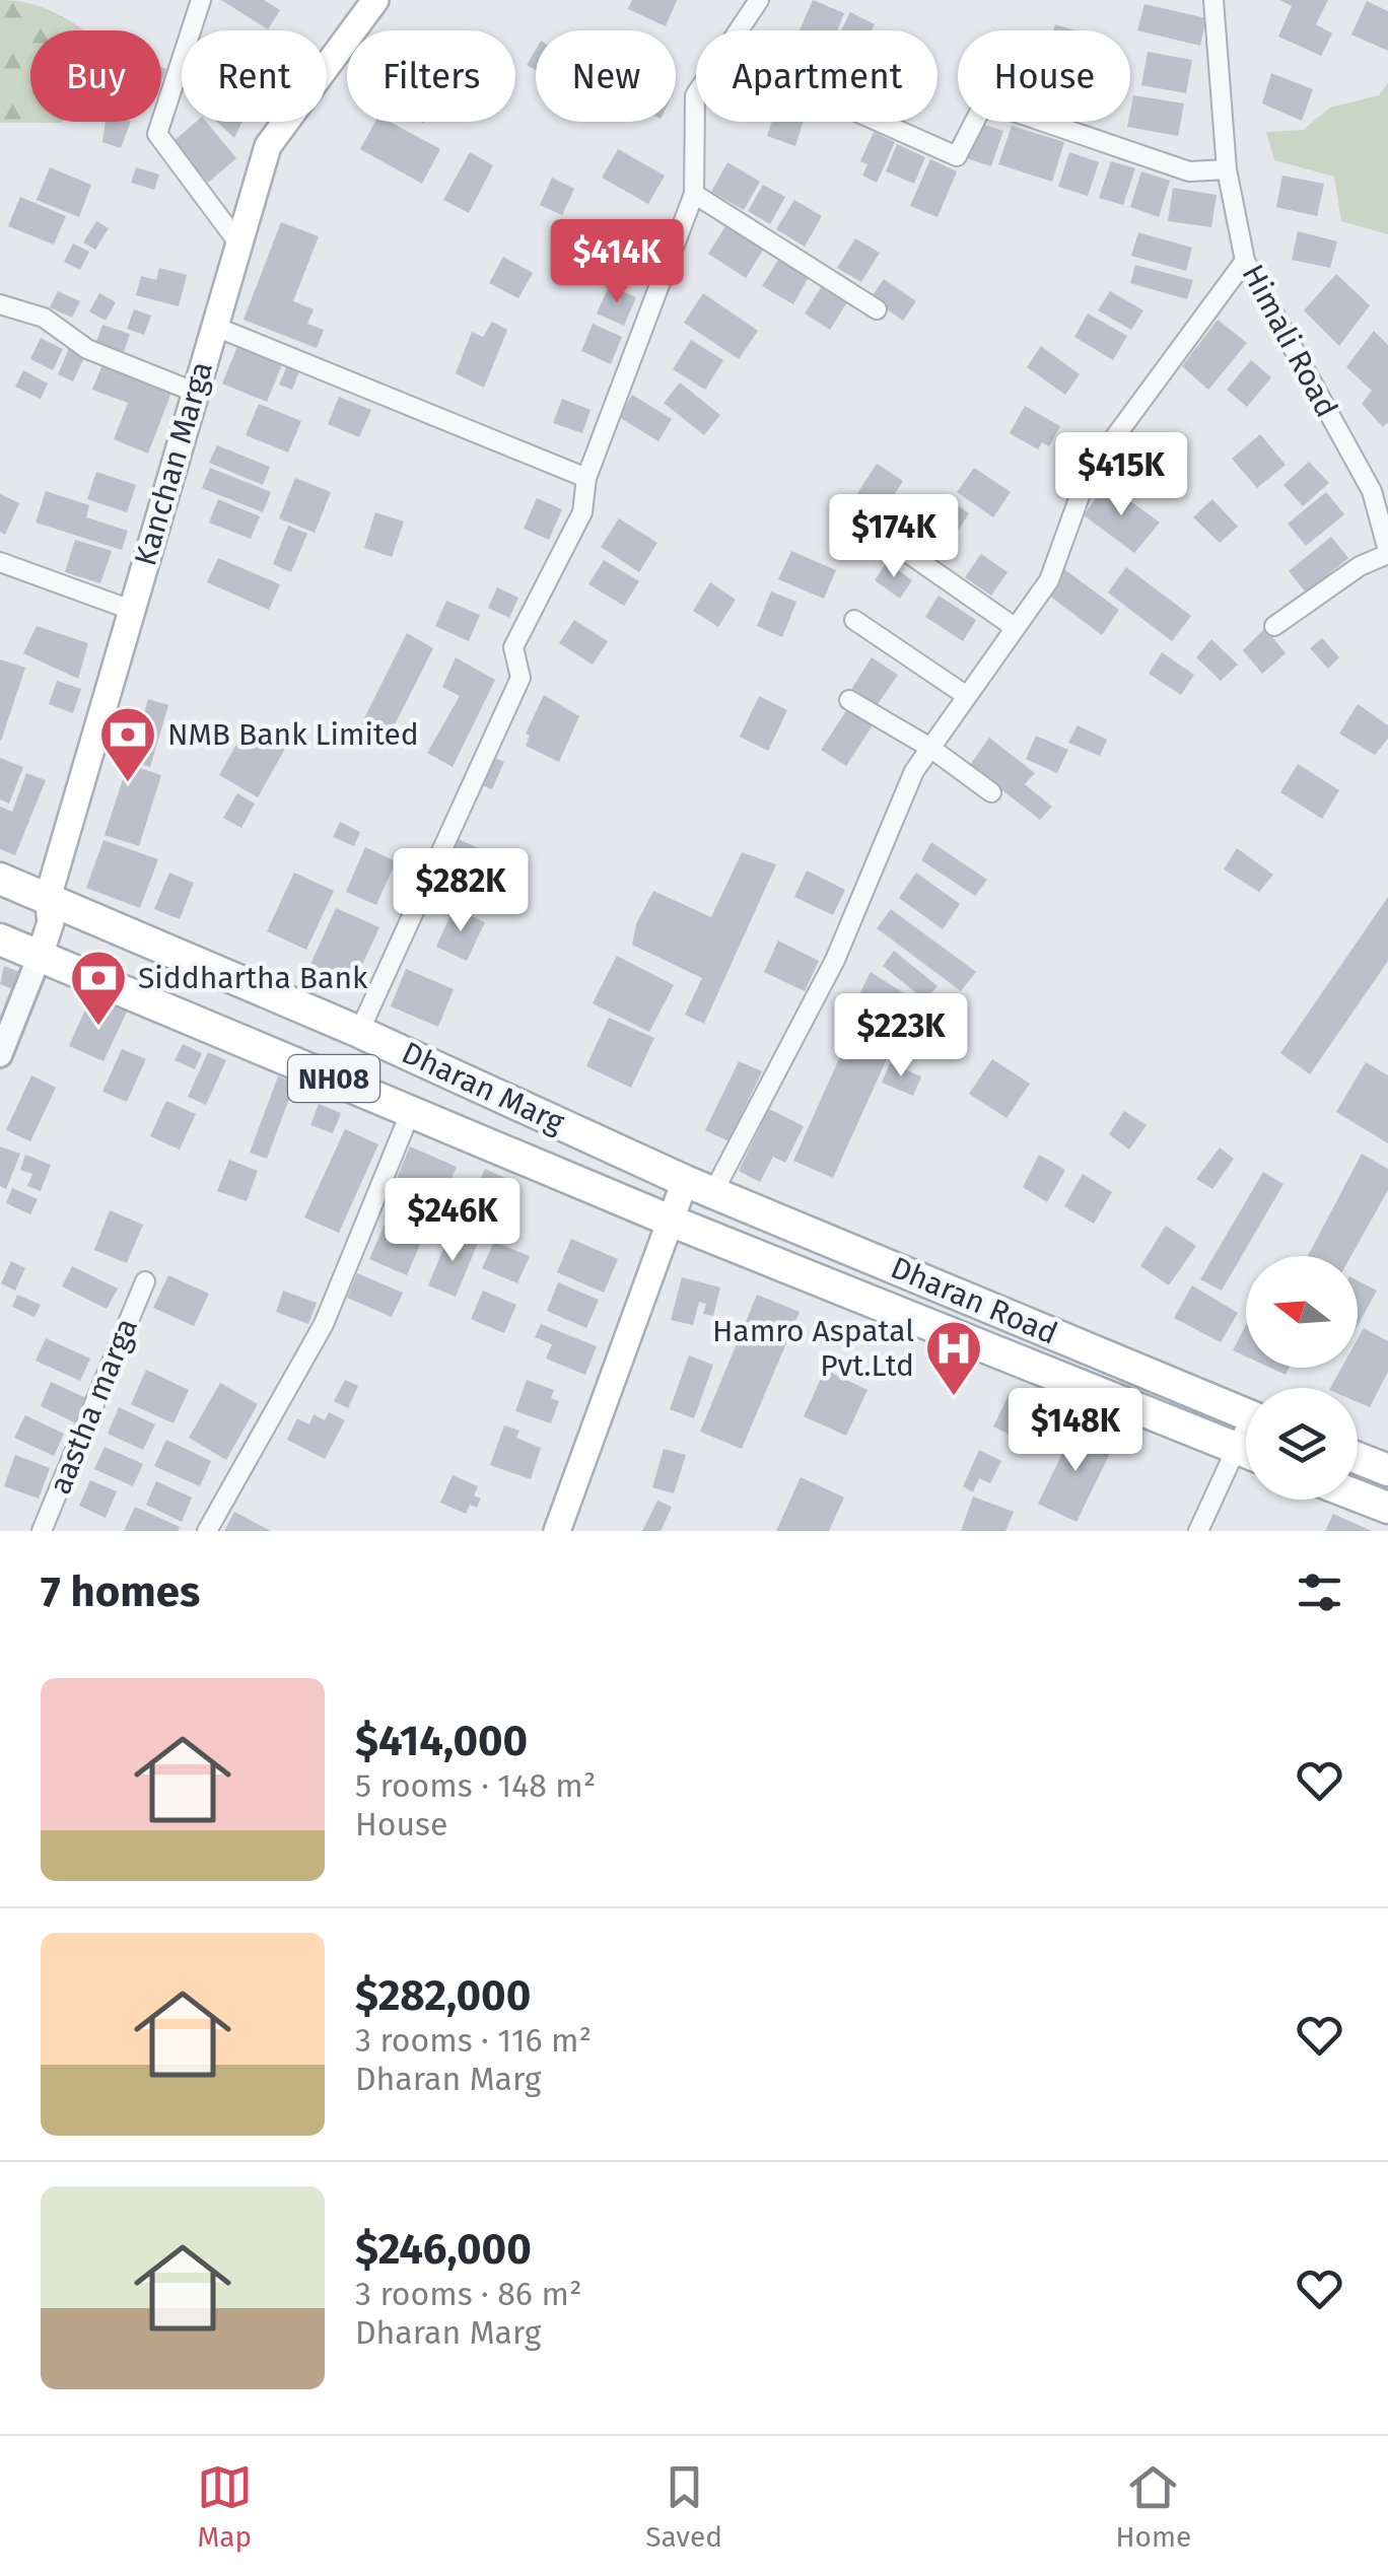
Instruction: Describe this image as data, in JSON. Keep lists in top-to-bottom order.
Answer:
{
  "streets": {
    "main road": [
      "Kanchan Marga",
      "NH08",
      "Dharan Marg",
      "Dharan Road"
    ],
    "street": ["Himali Road", "aastha marga"]
  },
  "crossings": [
    ["Kanchan Marga", "Dharan Marg"],
    ["Dharan Marg", "Dharan Road"]
  ],
  "places": {
    "bank": ["NMB Bank Limited", "Siddhartha Bank"],
    "hospital": ["Hamro Aspatal Pvt.Ltd"]
  },
  "north": "left",
  "page": {
    "chip": [
      "Buy",
      "Rent",
      "Filters",
      "New",
      "Apartment",
      "House"
    ],
    "price": [
      "$414K",
      "$415K",
      "$174K",
      "$282K",
      "$223K",
      "$246K",
      "$148K"
    ],
    "heading": "7 homes",
    "list": [
      {
        "name": "$414,000",
        "note": "5 rooms · 148 m² · House"
      },
      {
        "name": "$282,000",
        "note": "3 rooms · 116 m² · Dharan Marg"
      },
      {
        "name": "$246,000",
        "note": "3 rooms · 86 m² · Dharan Marg"
      }
    ],
    "tabs": ["Map", "Saved", "Home"]
  }
}
